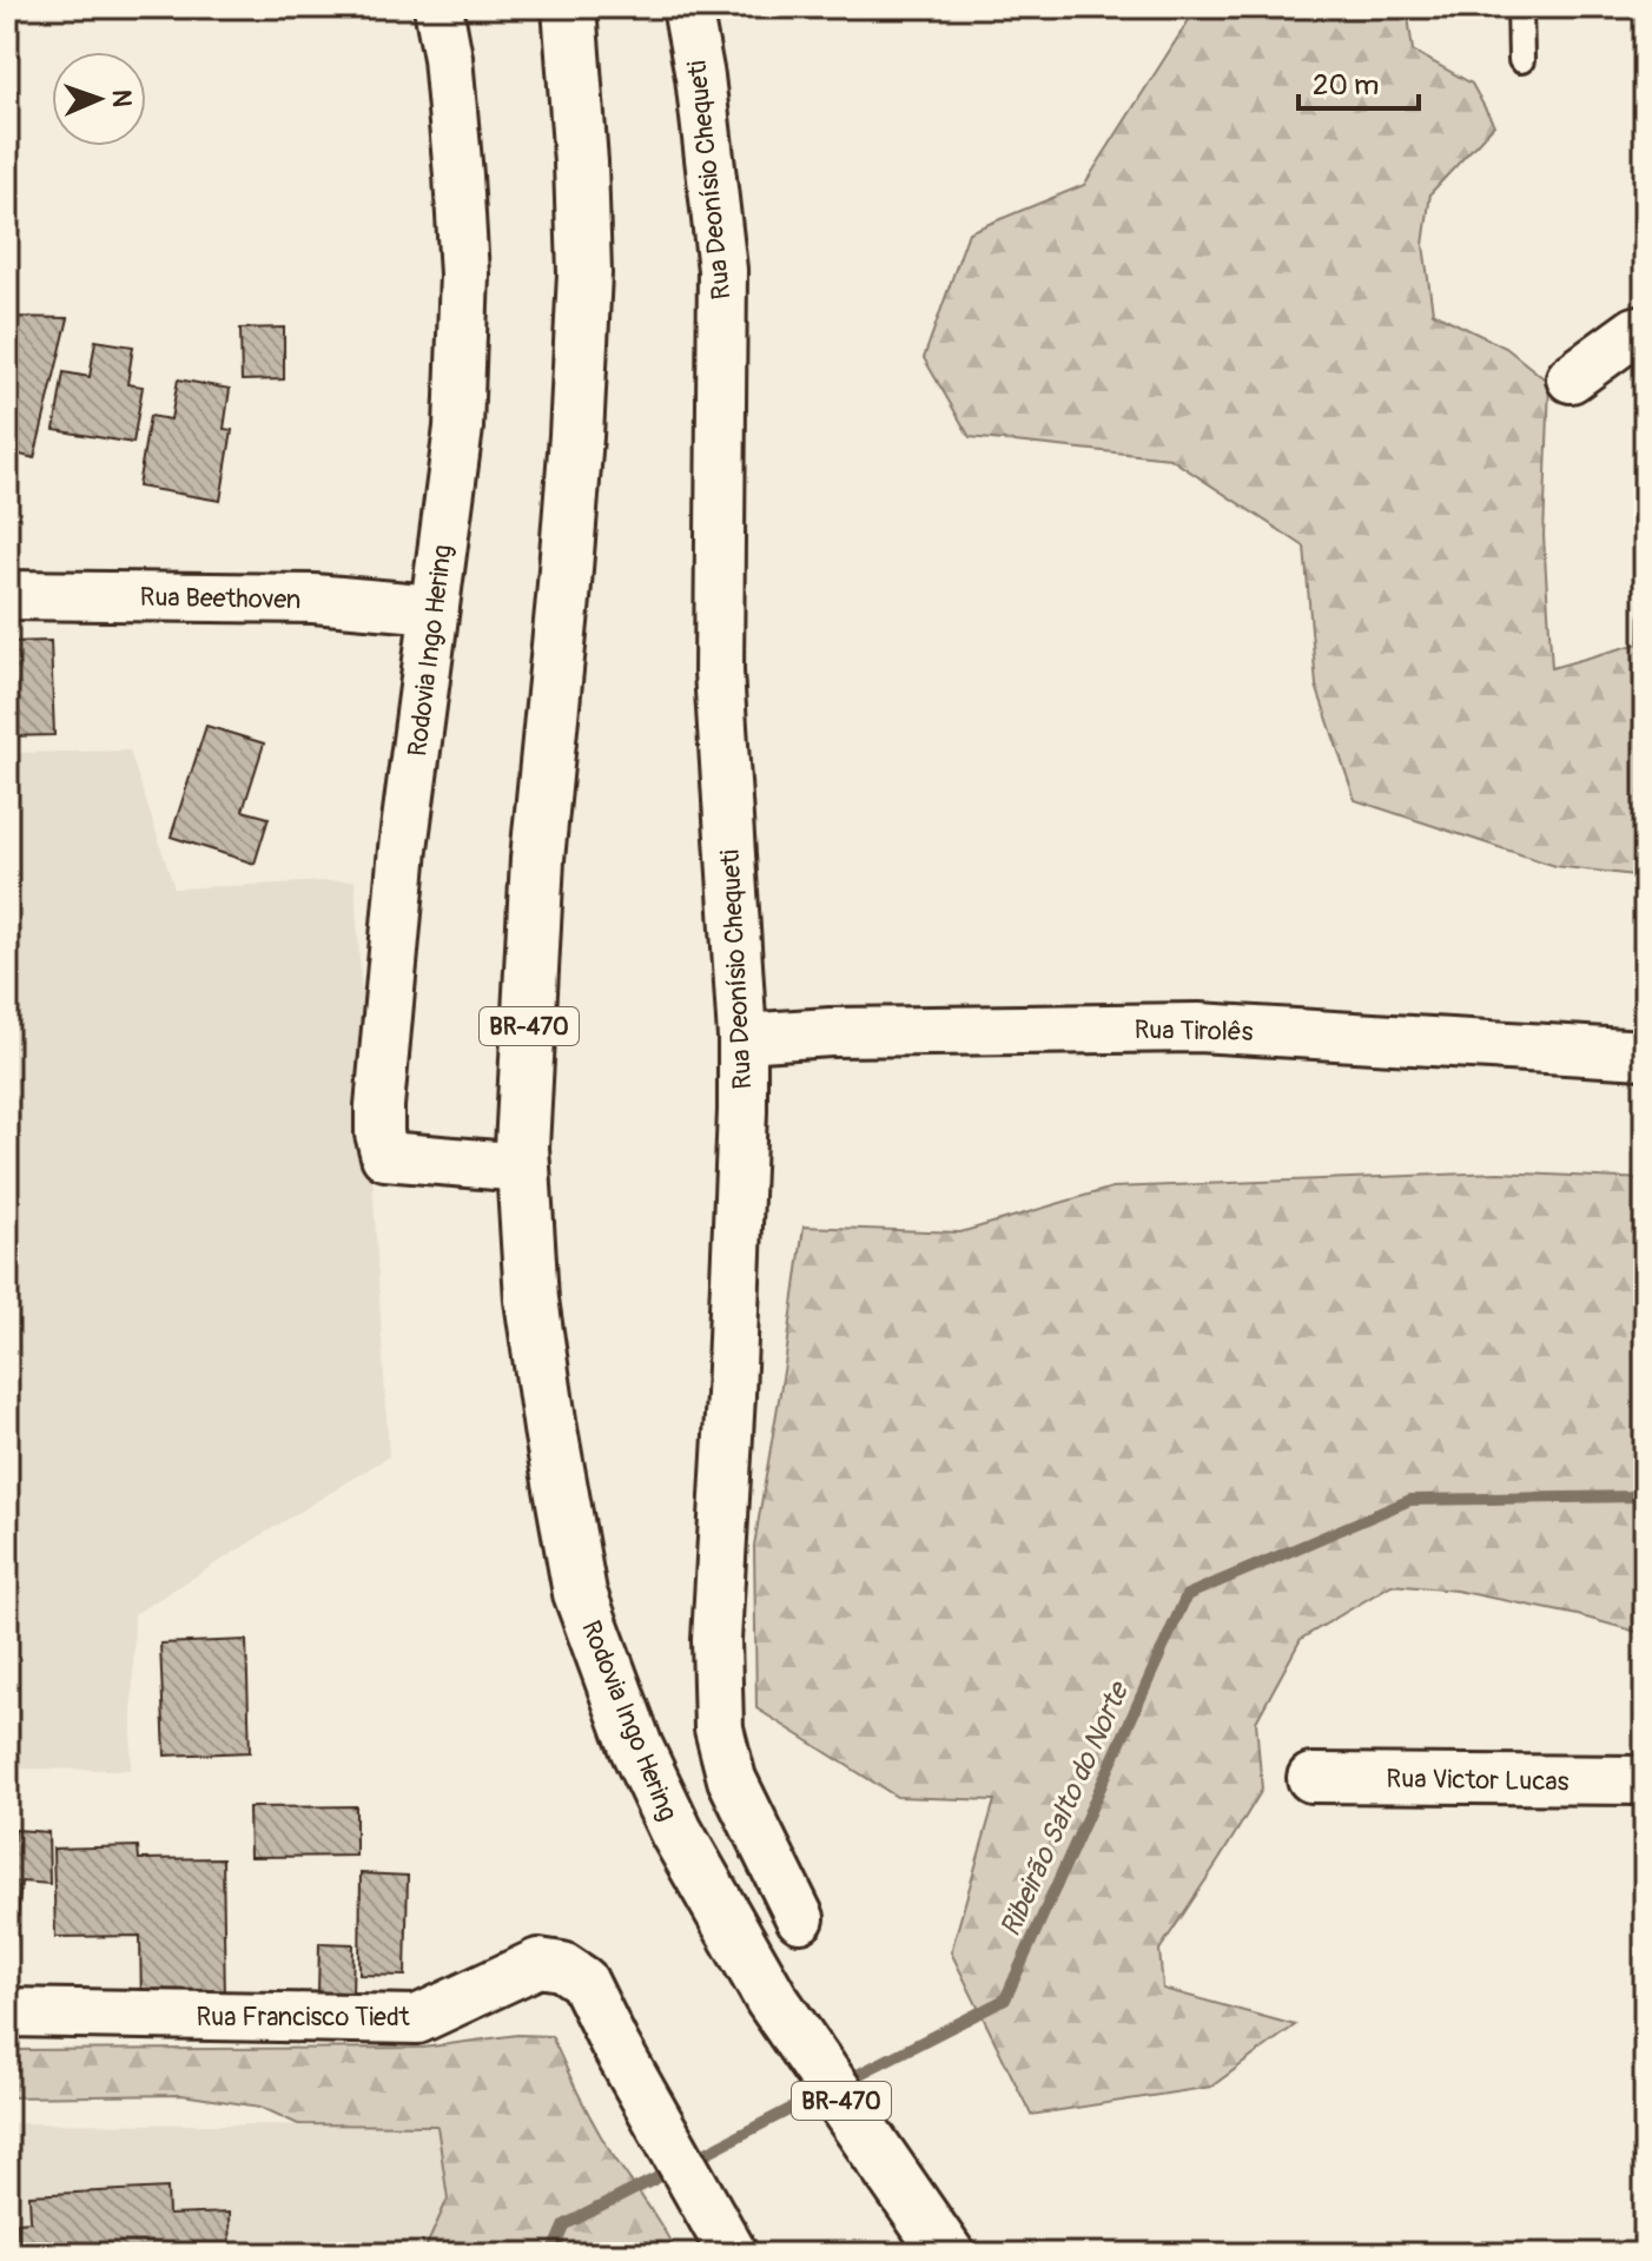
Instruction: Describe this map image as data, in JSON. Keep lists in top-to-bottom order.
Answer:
{
  "streets": {
    "highway": ["Rodovia Ingo Hering", "BR-470"],
    "street": [
      "Rua Deonísio Chequeti",
      "Rua Beethoven",
      "Rua Tirolês",
      "Rua Victor Lucas",
      "Rua Francisco Tiedt"
    ]
  },
  "crossings": [
    ["Rua Deonísio Chequeti", "Rua Tirolês"],
    ["Rua Beethoven", "Rodovia Ingo Hering"]
  ],
  "water": ["Ribeirão Salto do Norte"],
  "scale_bar": "20 m",
  "north": "right"
}
